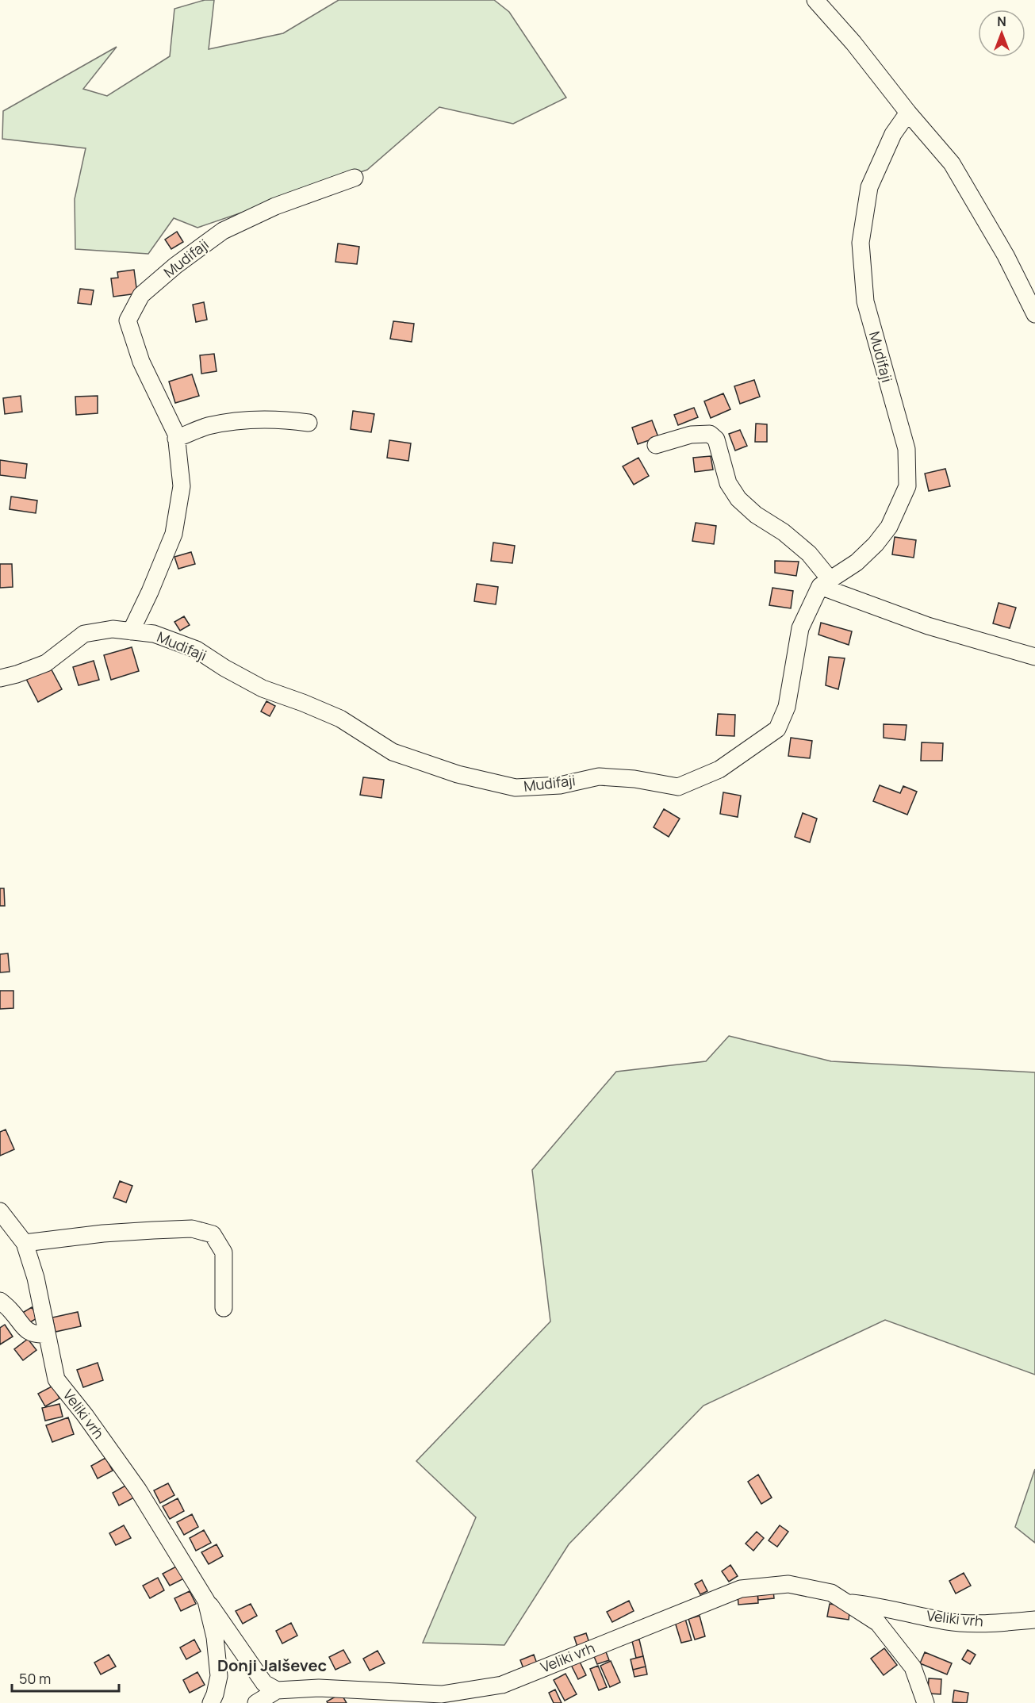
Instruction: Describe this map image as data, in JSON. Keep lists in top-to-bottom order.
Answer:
{
  "streets": {
    "street": ["Mudifaji", "Veliki vrh"]
  },
  "districts": ["Donji Jalševec"],
  "scale_bar": "50 m",
  "north": "top"
}
